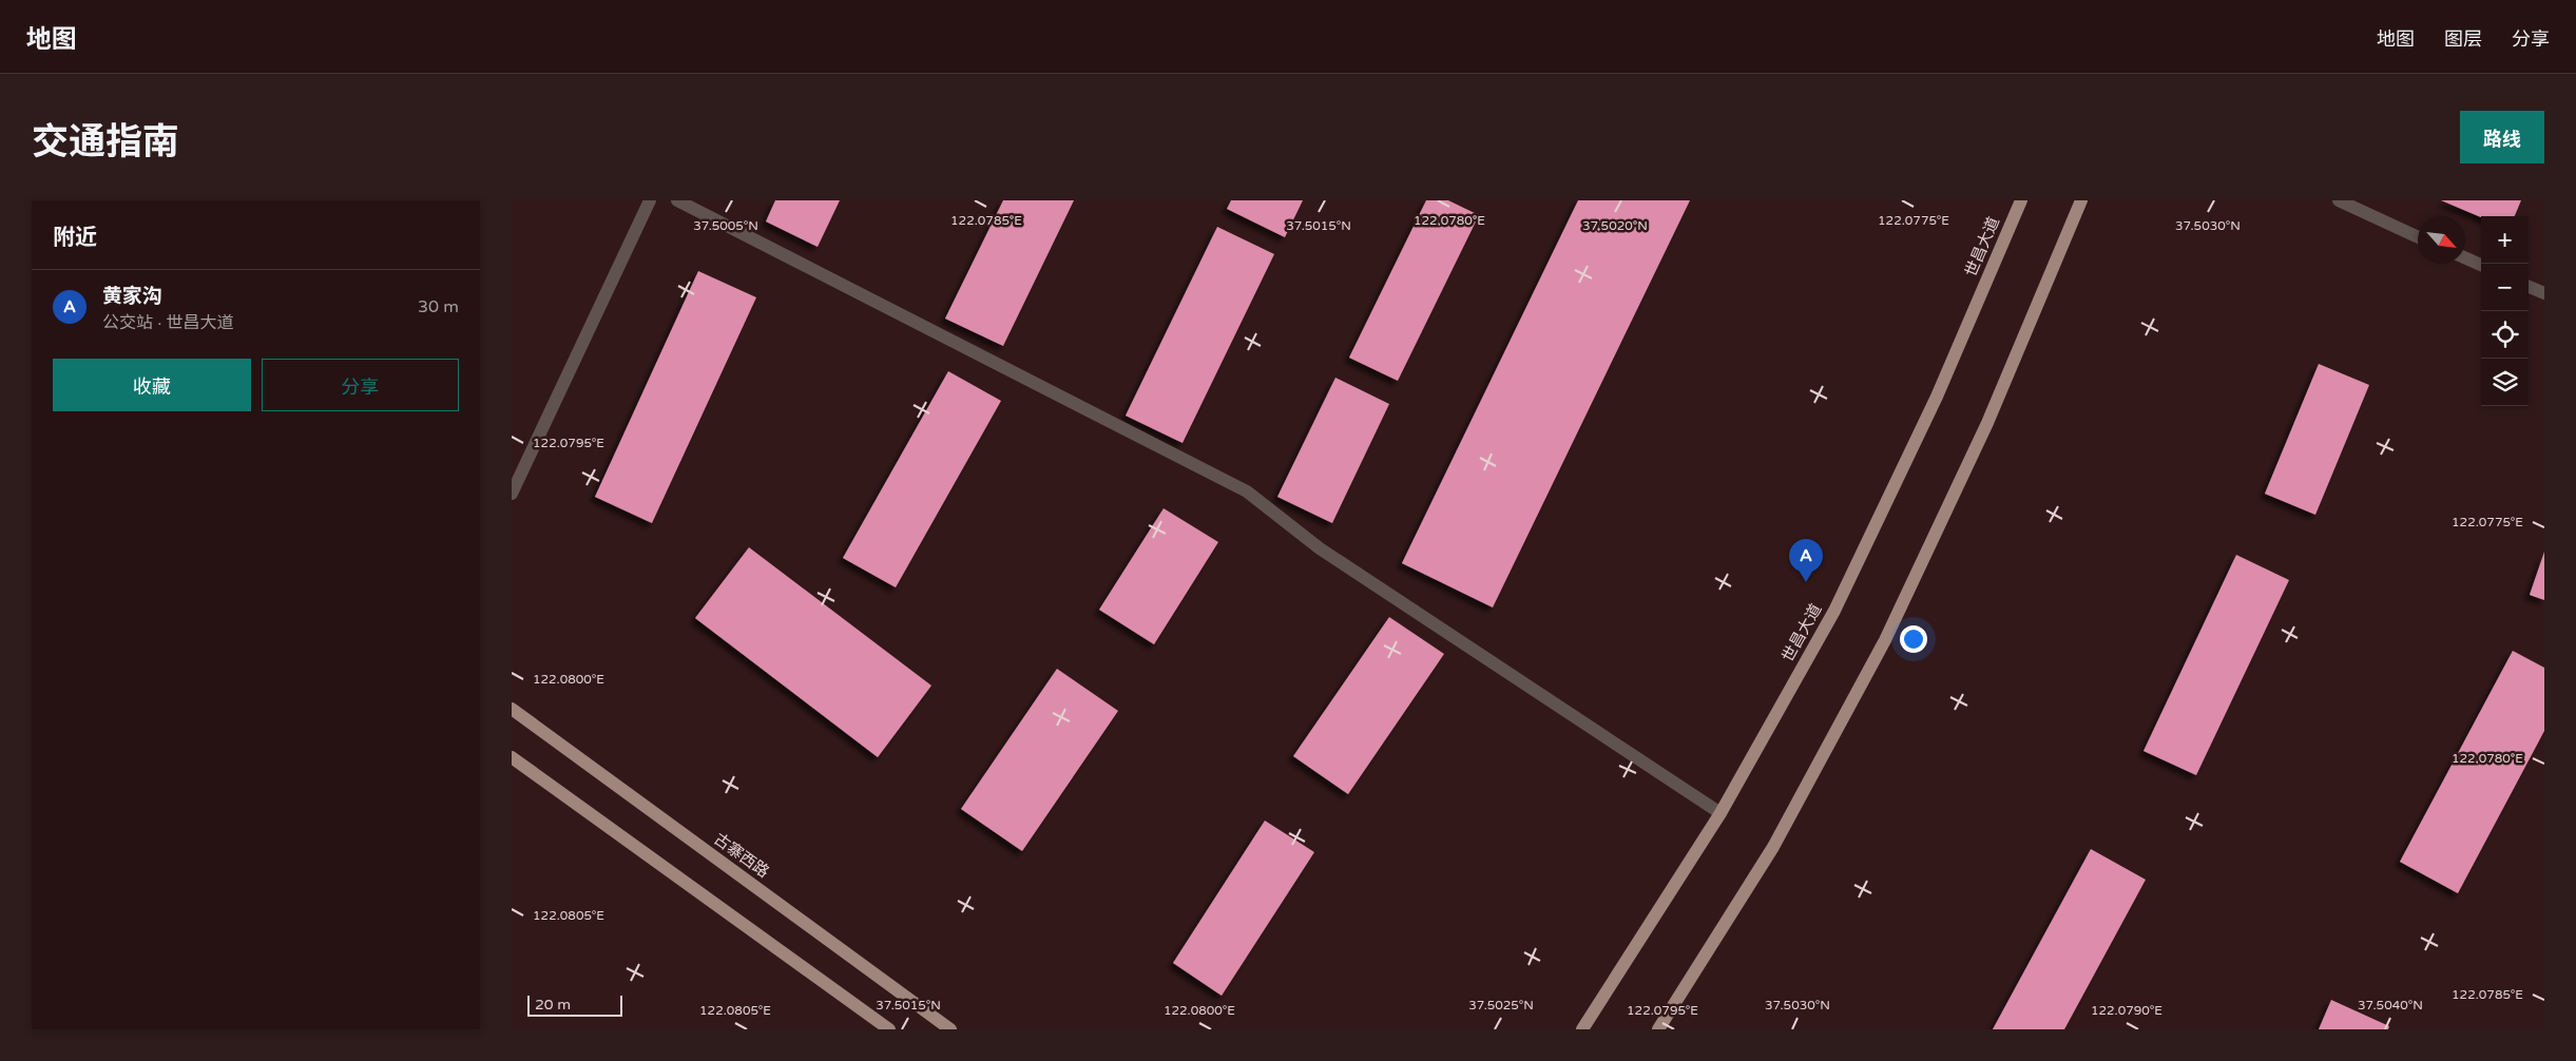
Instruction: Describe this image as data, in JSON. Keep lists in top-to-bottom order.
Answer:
{
  "streets": {
    "main road": ["世昌大道", "古寨西路"]
  },
  "scale_bar": "20 m",
  "north": "bottom right",
  "page": {
    "header": "地图",
    "nav": ["地图", "图层", "分享"],
    "title": "交通指南",
    "buttons": [
      "路线",
      ["收藏", "分享"]
    ],
    "heading": "附近",
    "map_buttons": ["+", "−"],
    "list": [
      {
        "mark": "A",
        "name": "黄家沟",
        "note": "公交站 · 世昌大道",
        "value": "30 m"
      }
    ],
    "pins": "A",
    "scale": "20 m"
  },
  "coordinates": [
    "122.0785°E",
    "122.0780°E",
    "122.0775°E",
    "37.5005°N",
    "37.5015°N",
    "37.5020°N",
    "37.5030°N",
    "122.0795°E",
    "122.0800°E",
    "122.0805°E",
    "37.5025°N",
    "37.5040°N",
    "122.0790°E"
  ]
}
